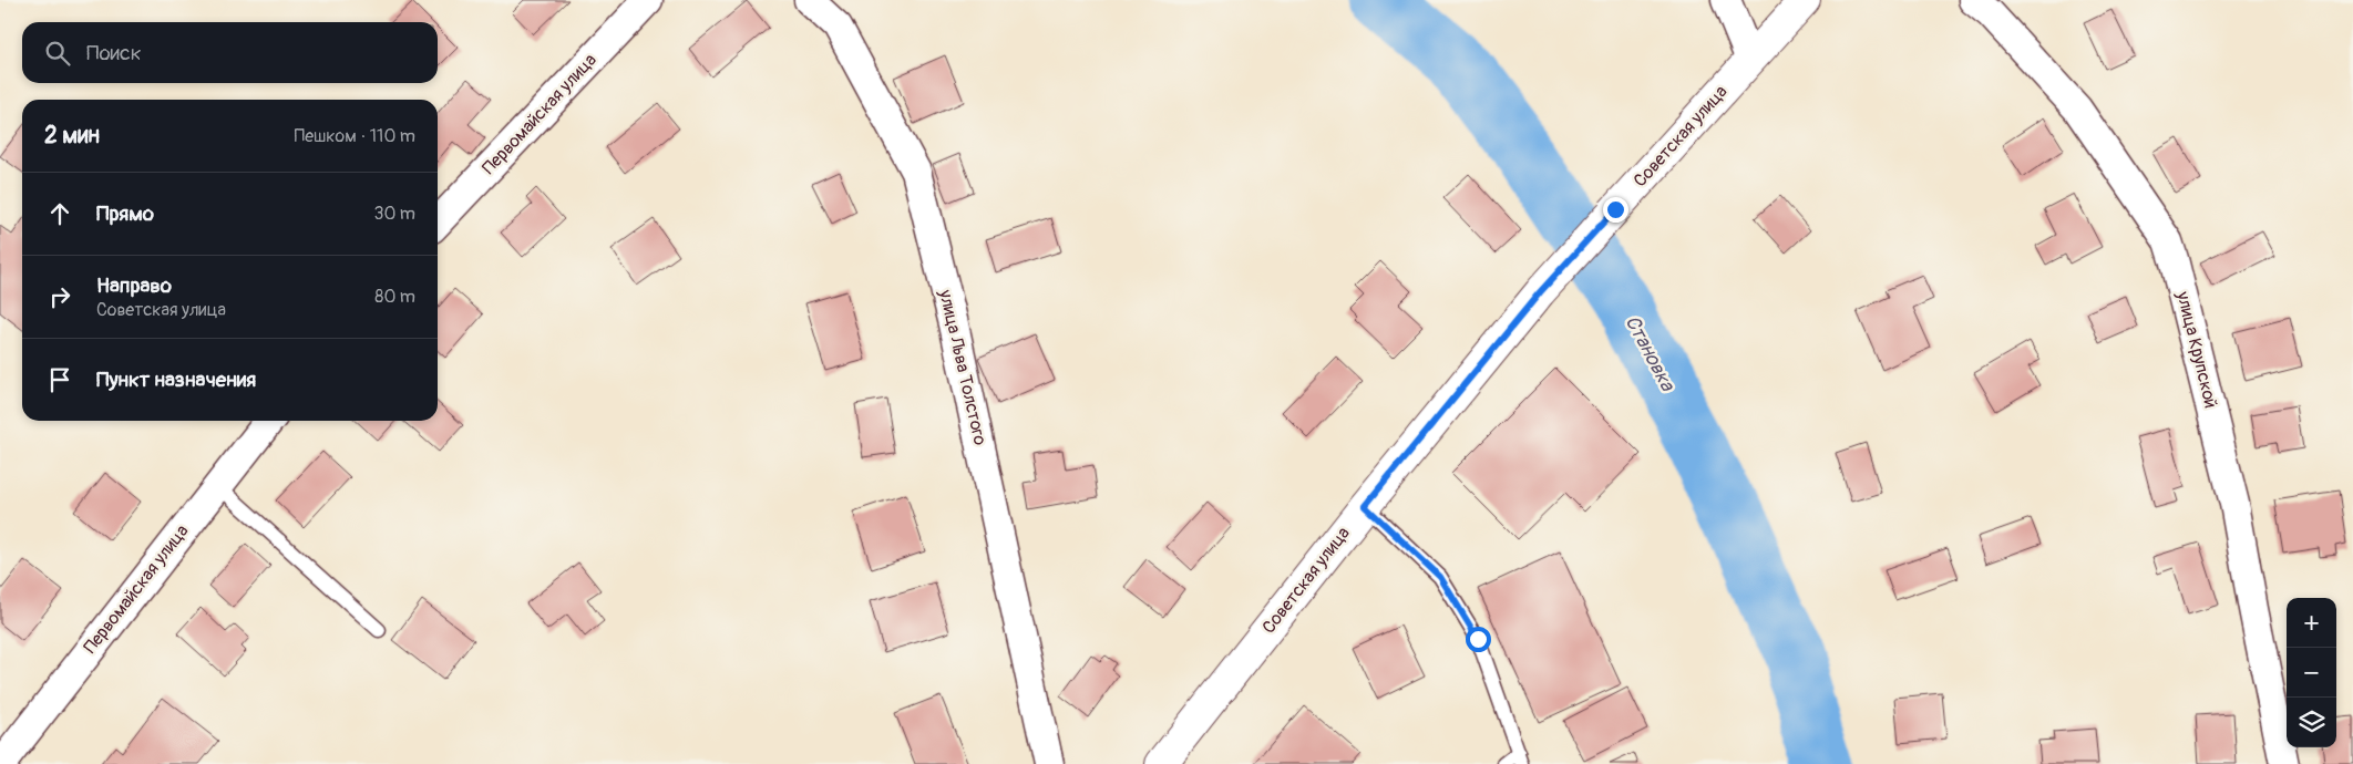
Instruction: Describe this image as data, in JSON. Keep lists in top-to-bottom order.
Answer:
{
  "streets": {
    "main road": ["Советская улица"],
    "street": ["Первомайская улица", "улица Крупской", "улица Льва Толстого"]
  },
  "water": ["Становка"],
  "page": {
    "search": "Поиск",
    "heading": ["2 мин", "Пешком · 110 m"],
    "list": [
      ["Прямо", "30 m"],
      ["Направо", "Советская улица", "80 m"],
      "Пункт назначения"
    ],
    "map_buttons": ["+", "−"]
  }
}
